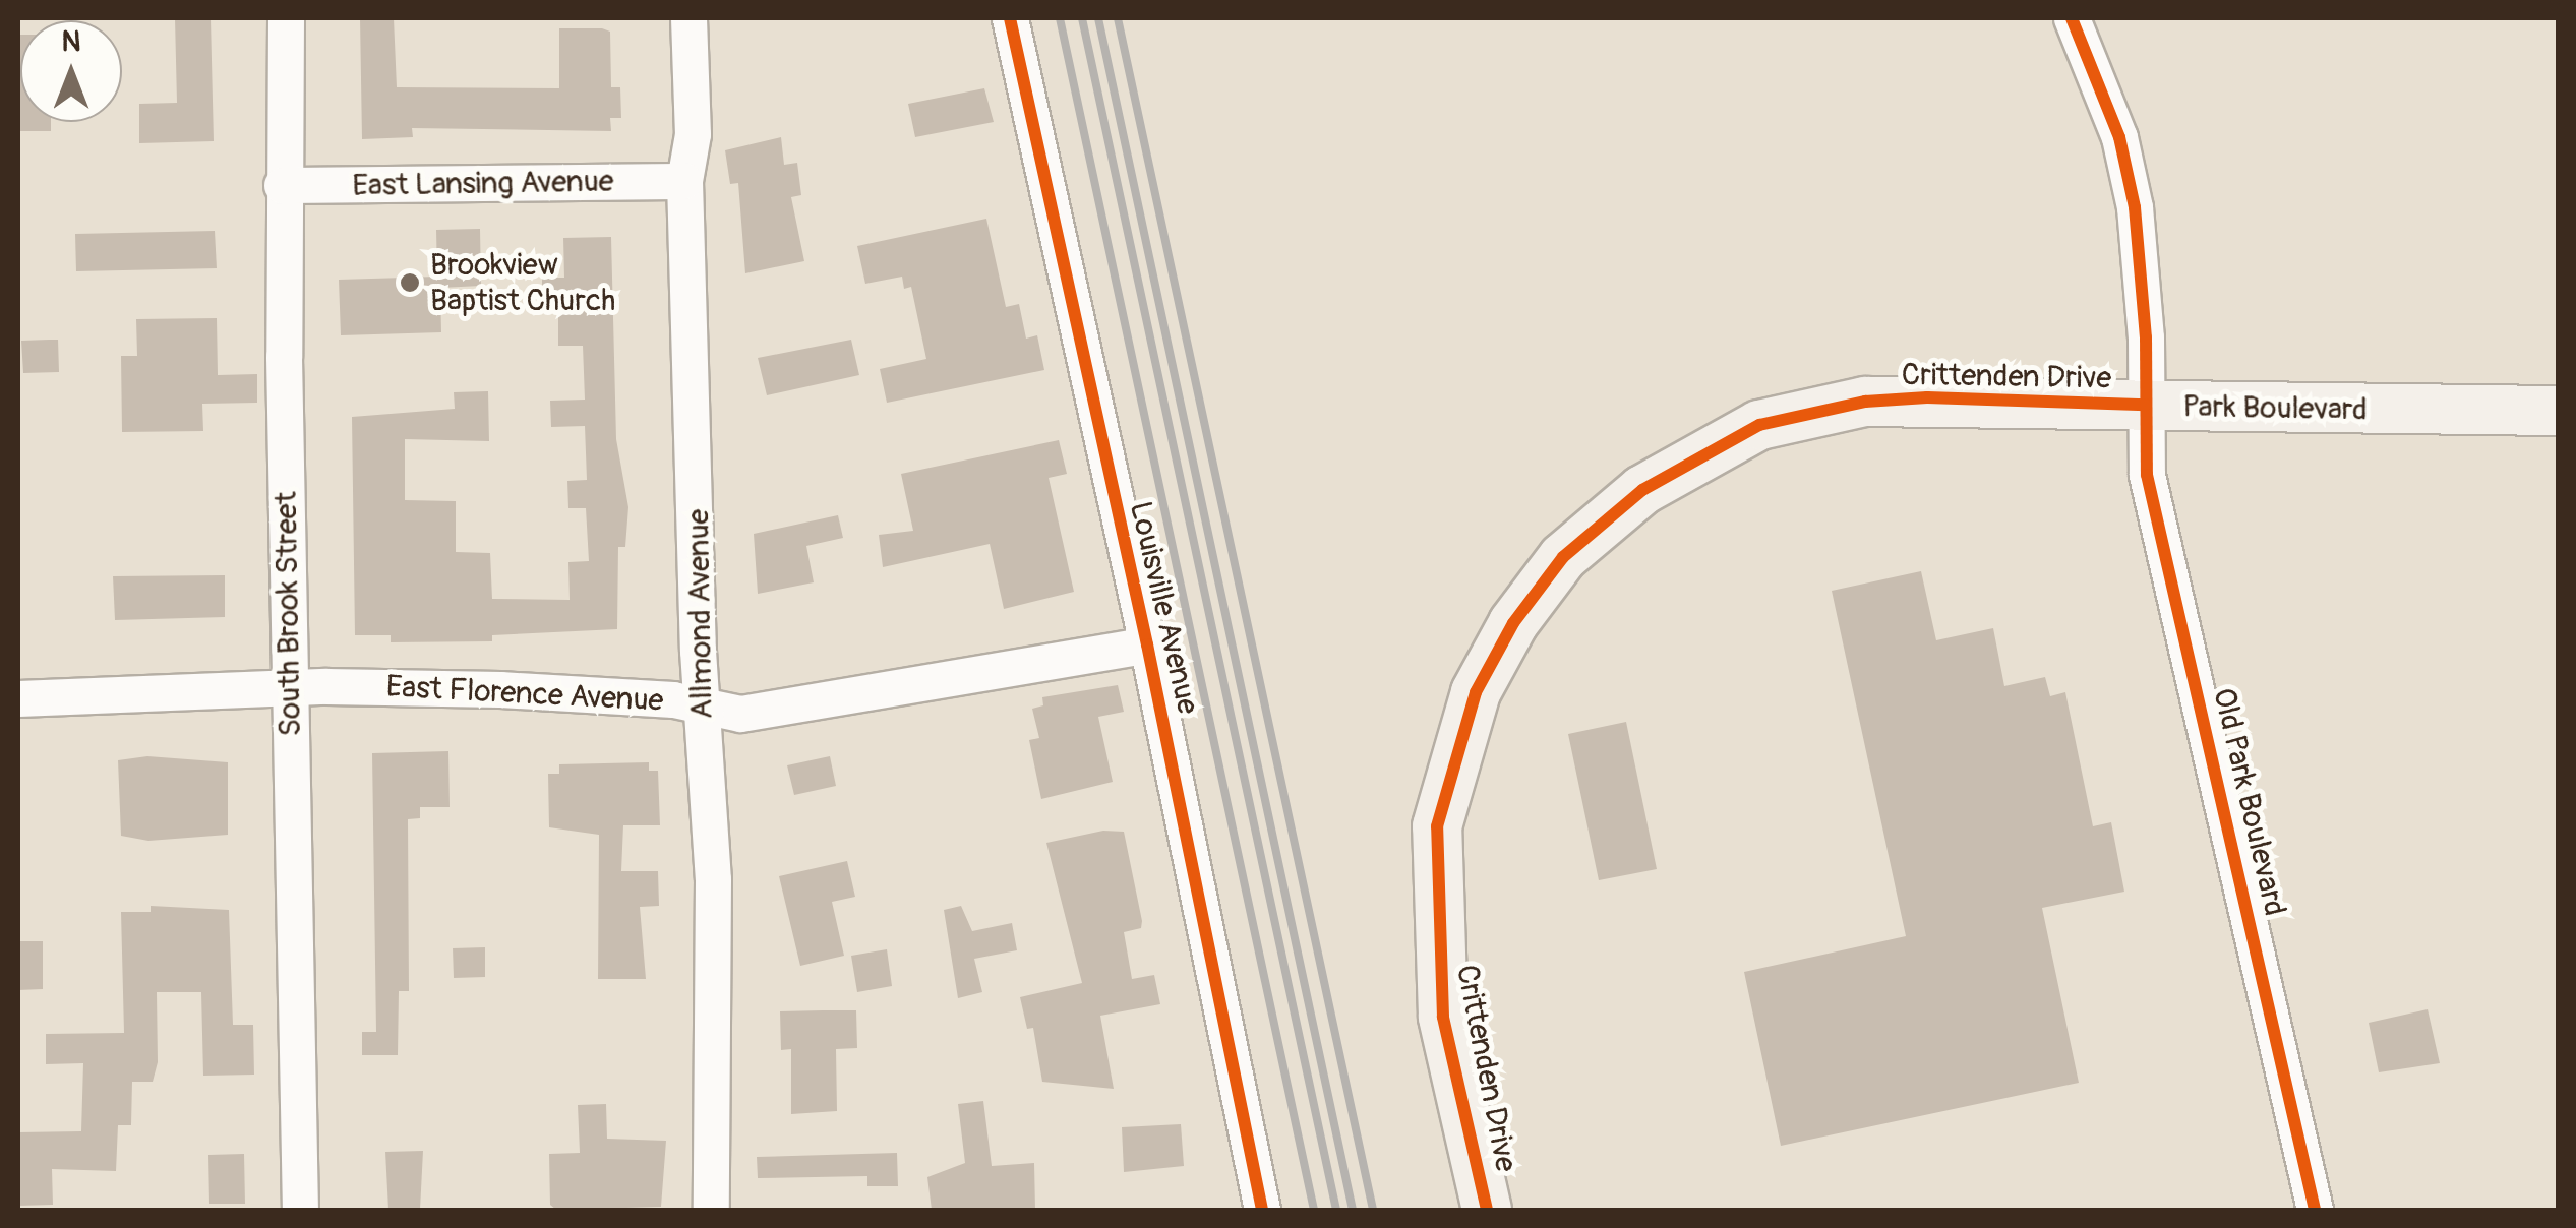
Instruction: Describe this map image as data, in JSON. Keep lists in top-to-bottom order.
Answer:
{
  "streets": {
    "main road": ["Crittenden Drive", "Park Boulevard"],
    "street": [
      "East Lansing Avenue",
      "Louisville Avenue",
      "South Brook Street",
      "Allmond Avenue",
      "East Florence Avenue",
      "Old Park Boulevard"
    ]
  },
  "crossings": [
    ["East Lansing Avenue", "South Brook Street"],
    ["East Lansing Avenue", "Allmond Avenue"],
    ["Crittenden Drive", "Park Boulevard"],
    ["Crittenden Drive", "Old Park Boulevard"],
    ["Park Boulevard", "Old Park Boulevard"],
    ["Louisville Avenue", "East Florence Avenue"],
    ["South Brook Street", "East Florence Avenue"],
    ["Allmond Avenue", "East Florence Avenue"]
  ],
  "places": ["Brookview Baptist Church"],
  "north": "top"
}
